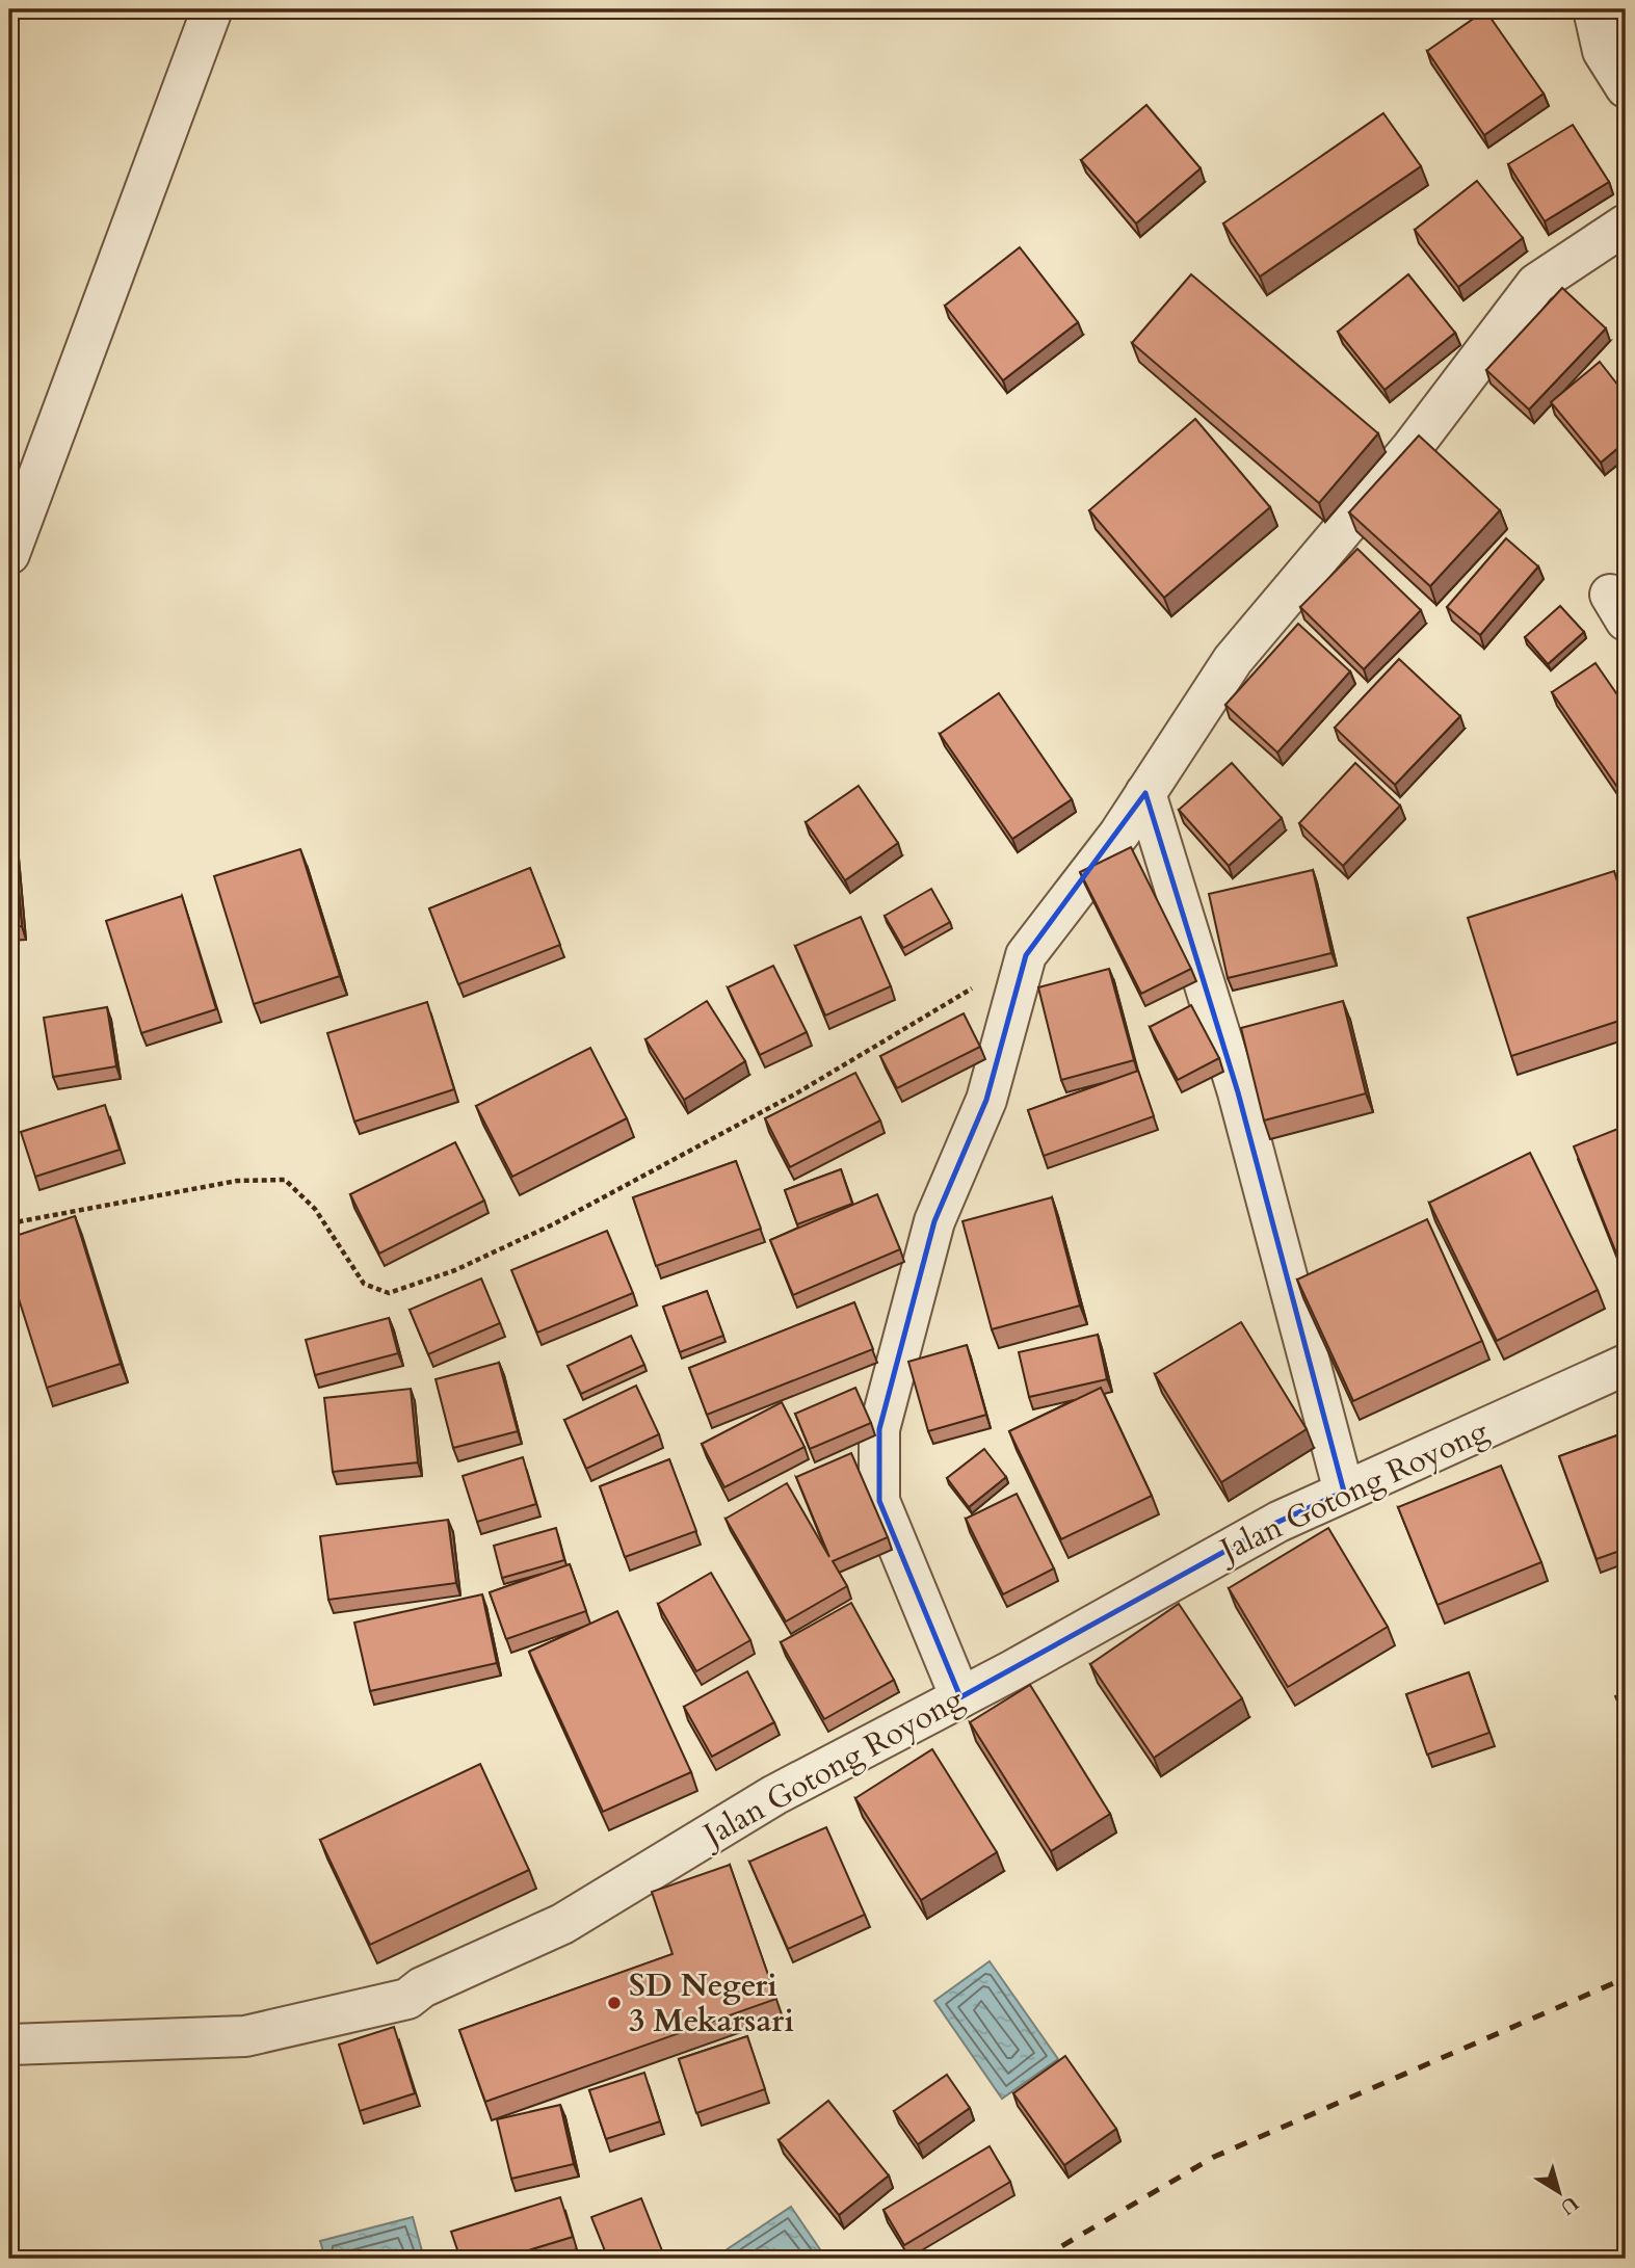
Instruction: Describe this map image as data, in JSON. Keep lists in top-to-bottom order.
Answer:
{
  "streets": {
    "street": ["Jalan Gotong Royong"]
  },
  "places": ["SD Negeri 3 Mekarsari"],
  "north": "bottom right"
}
